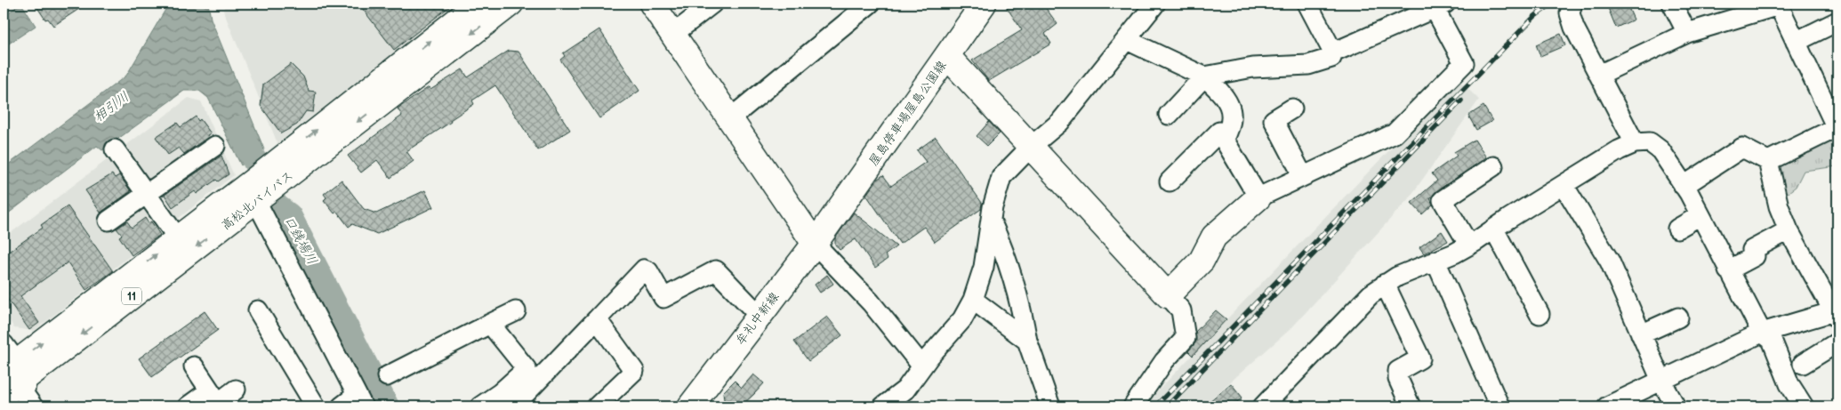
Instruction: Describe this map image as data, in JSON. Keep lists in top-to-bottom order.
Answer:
{
  "streets": {
    "main road": [
      "屋島停車場屋島公園線",
      "高松北バイパス",
      "11",
      "牟礼中新線"
    ]
  },
  "crossings": [
    ["屋島停車場屋島公園線", "牟礼中新線"]
  ],
  "water": ["相引川", "口銭場川"]
}
